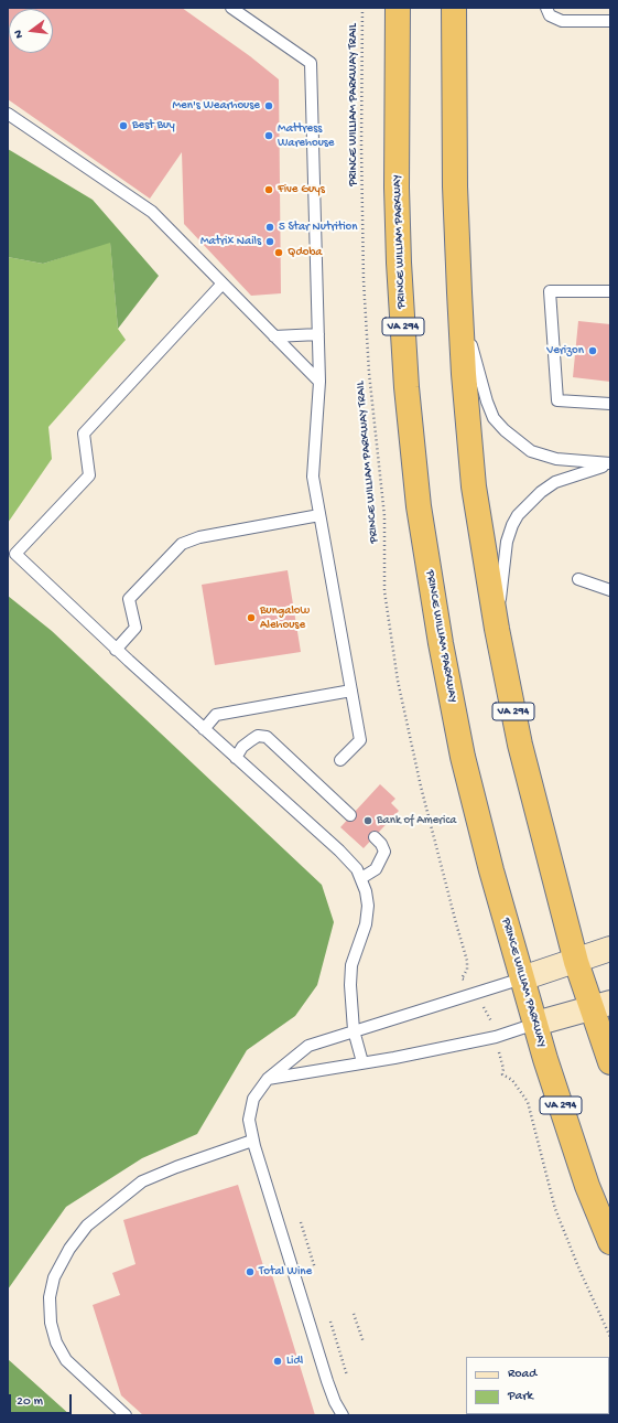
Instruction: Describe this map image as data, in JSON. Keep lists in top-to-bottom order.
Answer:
{
  "streets": {
    "highway": ["PRINCE WILLIAM PARKWAY", "VA 294"],
    "path": ["PRINCE WILLIAM PARKWAY TRAIL"]
  },
  "places": [
    "Men's Wearhouse",
    "Best Buy",
    "Mattress Warehouse",
    "Five Guys",
    "5 Star Nutrition",
    "Matrix Nails",
    "Qdoba",
    "Verizon",
    "Bungalow Alehouse",
    "Bank of America",
    "Total Wine",
    "Lidl"
  ],
  "legend": ["Road", "Park"],
  "scale_bar": "20 m",
  "north": "left"
}
